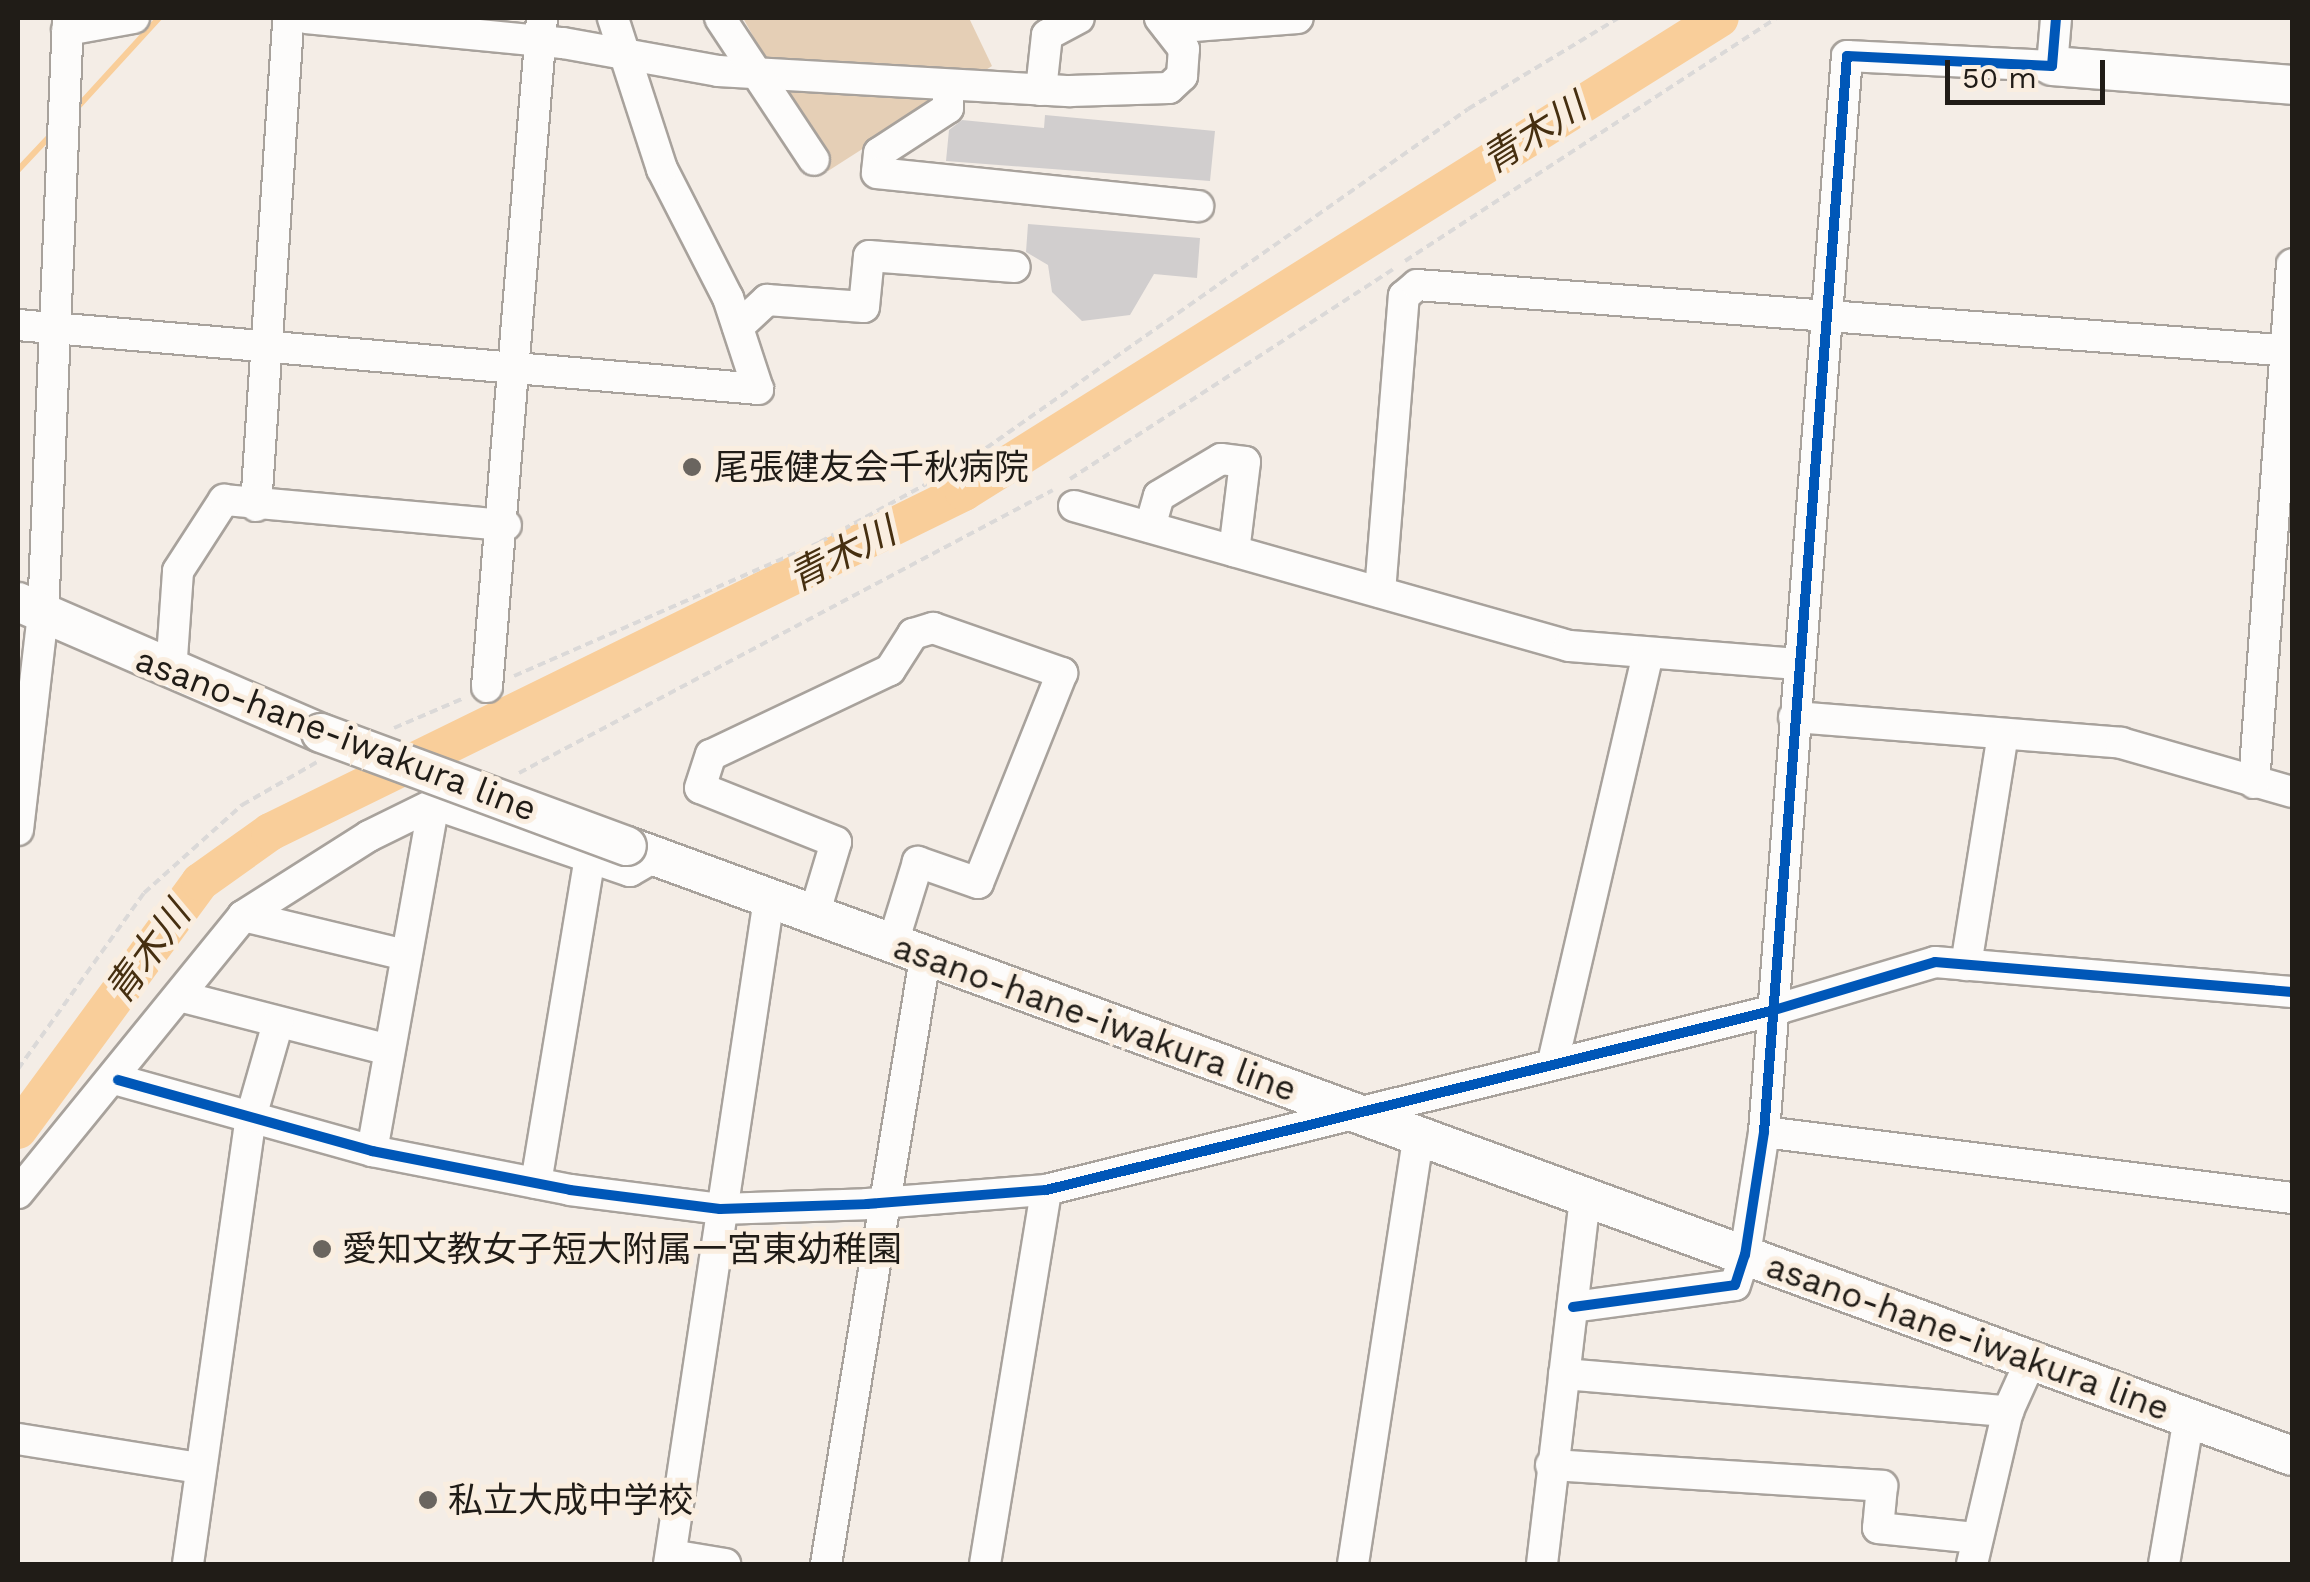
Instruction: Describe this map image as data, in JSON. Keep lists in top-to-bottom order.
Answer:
{
  "streets": {
    "main road": ["asano-hane-iwakura line"]
  },
  "water": ["青木川"],
  "places": ["尾張健友会千秋病院", "愛知文教女子短大附属一宮東幼稚園", "私立大成中学校"],
  "scale_bar": "50 m"
}
